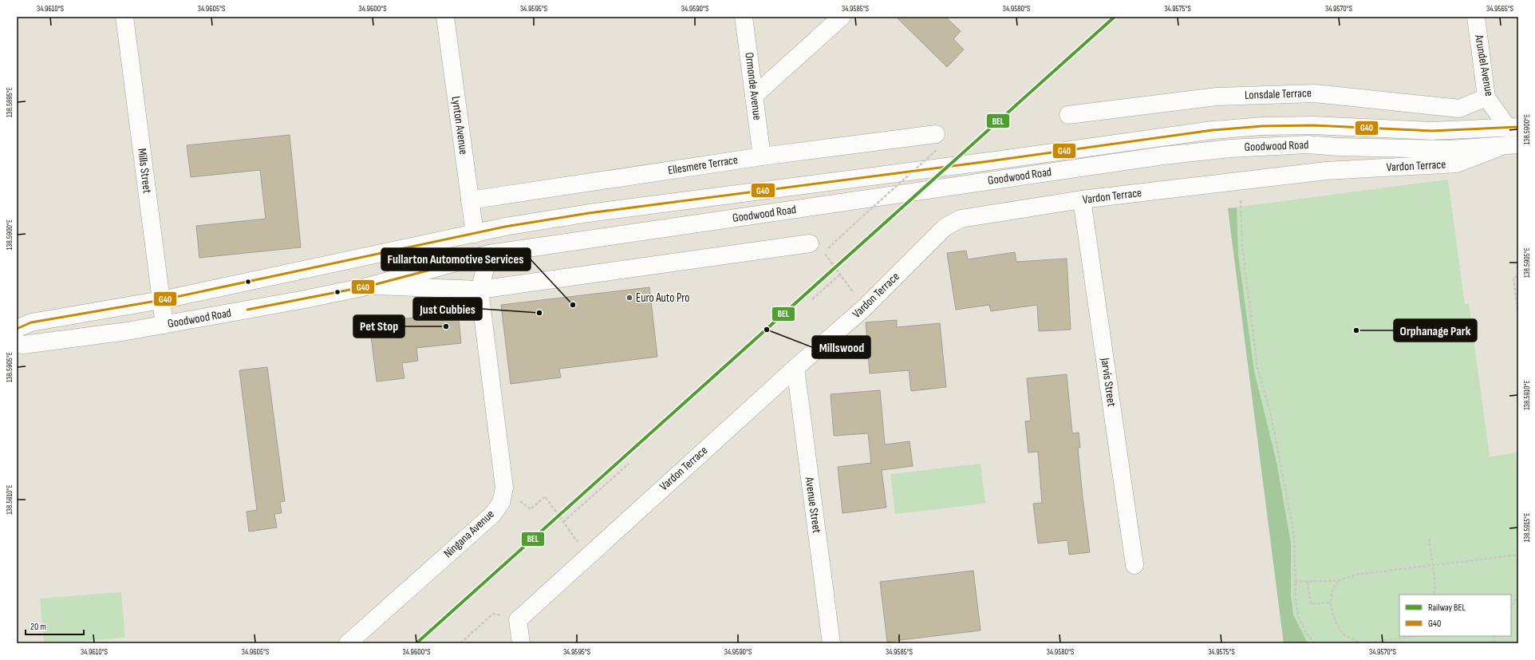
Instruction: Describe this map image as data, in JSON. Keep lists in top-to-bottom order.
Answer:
{
  "streets": {
    "street": [
      "Arundel Avenue",
      "Ormonde Avenue",
      "Lonsdale Terrace",
      "Lynton Avenue",
      "Goodwood Road",
      "Ellesmere Terrace",
      "Vardon Terrace",
      "Mills Street",
      "Jarvis Street",
      "Avenue Street",
      "Ningana Avenue"
    ]
  },
  "crossings": [
    ["Arundel Avenue", "Lonsdale Terrace"],
    ["Arundel Avenue", "Goodwood Road"],
    ["Ormonde Avenue", "Ellesmere Terrace"],
    ["Lynton Avenue", "Goodwood Road"],
    ["Lynton Avenue", "Ellesmere Terrace"],
    ["Goodwood Road", "Vardon Terrace"],
    ["Goodwood Road", "Mills Street"],
    ["Goodwood Road", "Ningana Avenue"],
    ["Vardon Terrace", "Jarvis Street"],
    ["Vardon Terrace", "Avenue Street"]
  ],
  "places": [
    "Euro Auto Pro",
    "Fullarton Automotive Services",
    "Just Cubbies",
    "Pet Stop",
    "Millswood",
    "Orphanage Park"
  ],
  "lines": ["rail line BEL", "transit line G40"],
  "legend": ["Railway BEL", "G40"],
  "scale_bar": "20 m",
  "coordinates": [
    "34.9610°S",
    "34.9605°S",
    "34.9600°S",
    "34.9595°S",
    "34.9590°S",
    "34.9585°S",
    "34.9580°S",
    "34.9575°S",
    "34.9570°S",
    "34.9565°S",
    "138.5895°E",
    "138.5900°E",
    "138.5905°E",
    "138.5910°E",
    "138.5915°E"
  ]
}
